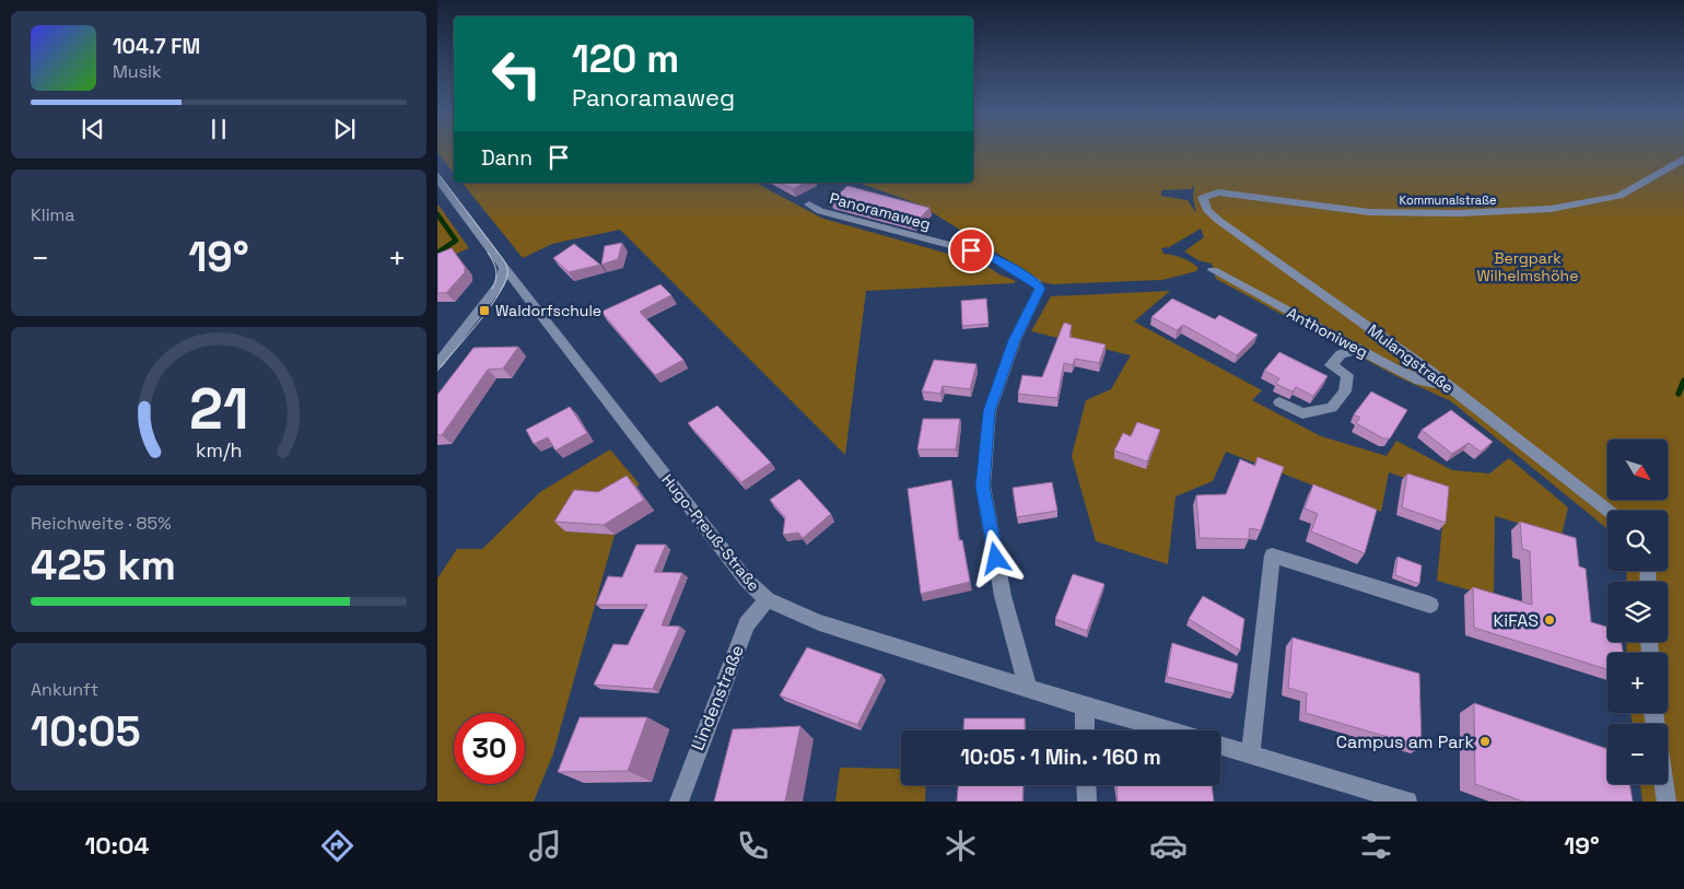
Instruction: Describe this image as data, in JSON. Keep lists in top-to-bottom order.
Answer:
{
  "streets": {
    "street": [
      "Kommunalstraße",
      "Panoramaweg",
      "Anthoniweg",
      "Mulangstraße",
      "Hugo-Preuß-Straße",
      "Lindenstraße"
    ]
  },
  "crossings": [
    ["Kommunalstraße", "Mulangstraße"],
    ["Panoramaweg", "Hugo-Preuß-Straße"],
    ["Anthoniweg", "Mulangstraße"],
    ["Hugo-Preuß-Straße", "Lindenstraße"]
  ],
  "parks": ["Bergpark Wilhelmshöhe"],
  "places": {
    "transit": ["Waldorfschule"],
    "other": ["KiFAS", "Campus am Park"]
  },
  "north": "bottom right",
  "page": {
    "turn": ["120 m", "Panoramaweg"],
    "song": ["104.7 FM", "Musik"],
    "then": "Dann",
    "tile": [
      "Klima",
      ["Reichweite · 85%", "425 km"],
      ["Ankunft", "10:05"]
    ],
    "heat": ["−", "19°", "+"],
    "map_buttons": ["+", "−"],
    "limit": "30",
    "trip": "10:05 · 1 Min. · 160 m",
    "tabs": ["10:04", "19°"],
    "gauge": ["21", "km/h"]
  }
}
